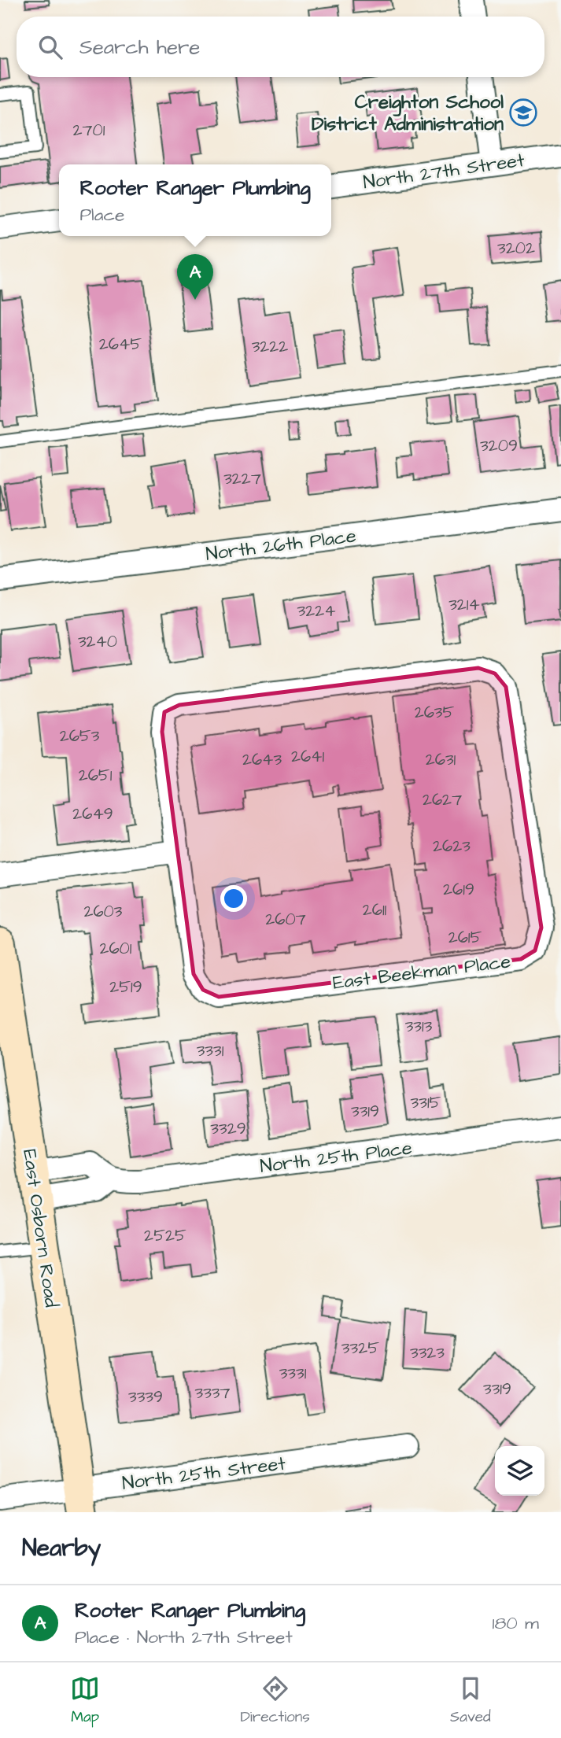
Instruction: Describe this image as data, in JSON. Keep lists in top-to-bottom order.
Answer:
{
  "streets": {
    "main road": ["East Osborn Road"],
    "street": [
      "North 27th Street",
      "North 26th Place",
      "East Beekman Place",
      "North 25th Place",
      "North 25th Street"
    ]
  },
  "crossings": [
    ["North 25th Place", "East Osborn Road"],
    ["East Osborn Road", "North 25th Street"]
  ],
  "places": {
    "school or university": ["Creighton School District Administration"]
  },
  "house_numbers": [
    "2701",
    "3202",
    "2645",
    "3222",
    "3209",
    "3227",
    "3214",
    "3224",
    "3240",
    "2635",
    "2653",
    "2641",
    "2643",
    "2631",
    "2651",
    "2627",
    "2649",
    "2623",
    "2619",
    "2611",
    "2603",
    "2607",
    "2615",
    "2601",
    "2519",
    "3313",
    "3331",
    "3315",
    "3319",
    "3329",
    "2525",
    "3325",
    "3323",
    "3331",
    "3319",
    "3337",
    "3339"
  ],
  "page": {
    "search": "Search here",
    "popup": ["Rooter Ranger Plumbing", "Place"],
    "pins": "A",
    "heading": "Nearby",
    "list": [
      {
        "mark": "A",
        "name": "Rooter Ranger Plumbing",
        "note": "Place · North 27th Street",
        "value": "180 m"
      }
    ],
    "nav": ["Map", "Directions", "Saved"]
  }
}
